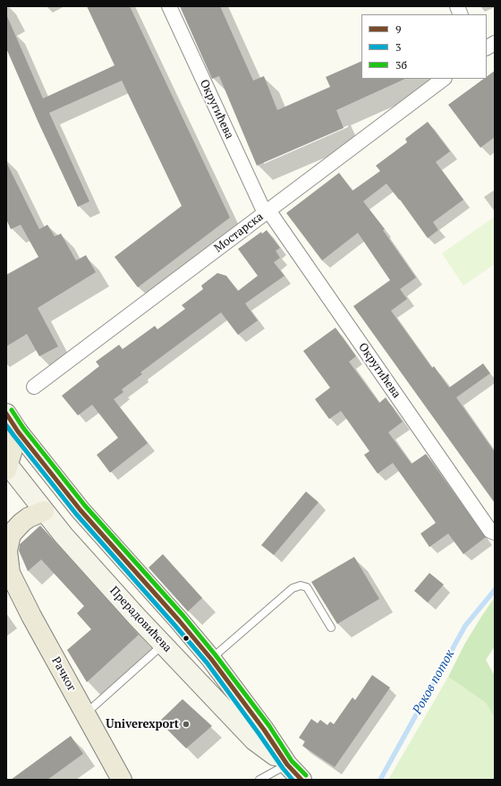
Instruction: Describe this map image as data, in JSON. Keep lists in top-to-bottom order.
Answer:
{
  "streets": {
    "main road": ["Прерадовићева", "Рачког"],
    "street": ["Округићева", "Мостарска"]
  },
  "crossings": [
    ["Округићева", "Мостарска"]
  ],
  "water": ["Роков поток"],
  "places": ["Univerexport"],
  "lines": ["transit line 3б", "transit line 9", "transit line 3"],
  "legend": ["9", "3", "3б"]
}
